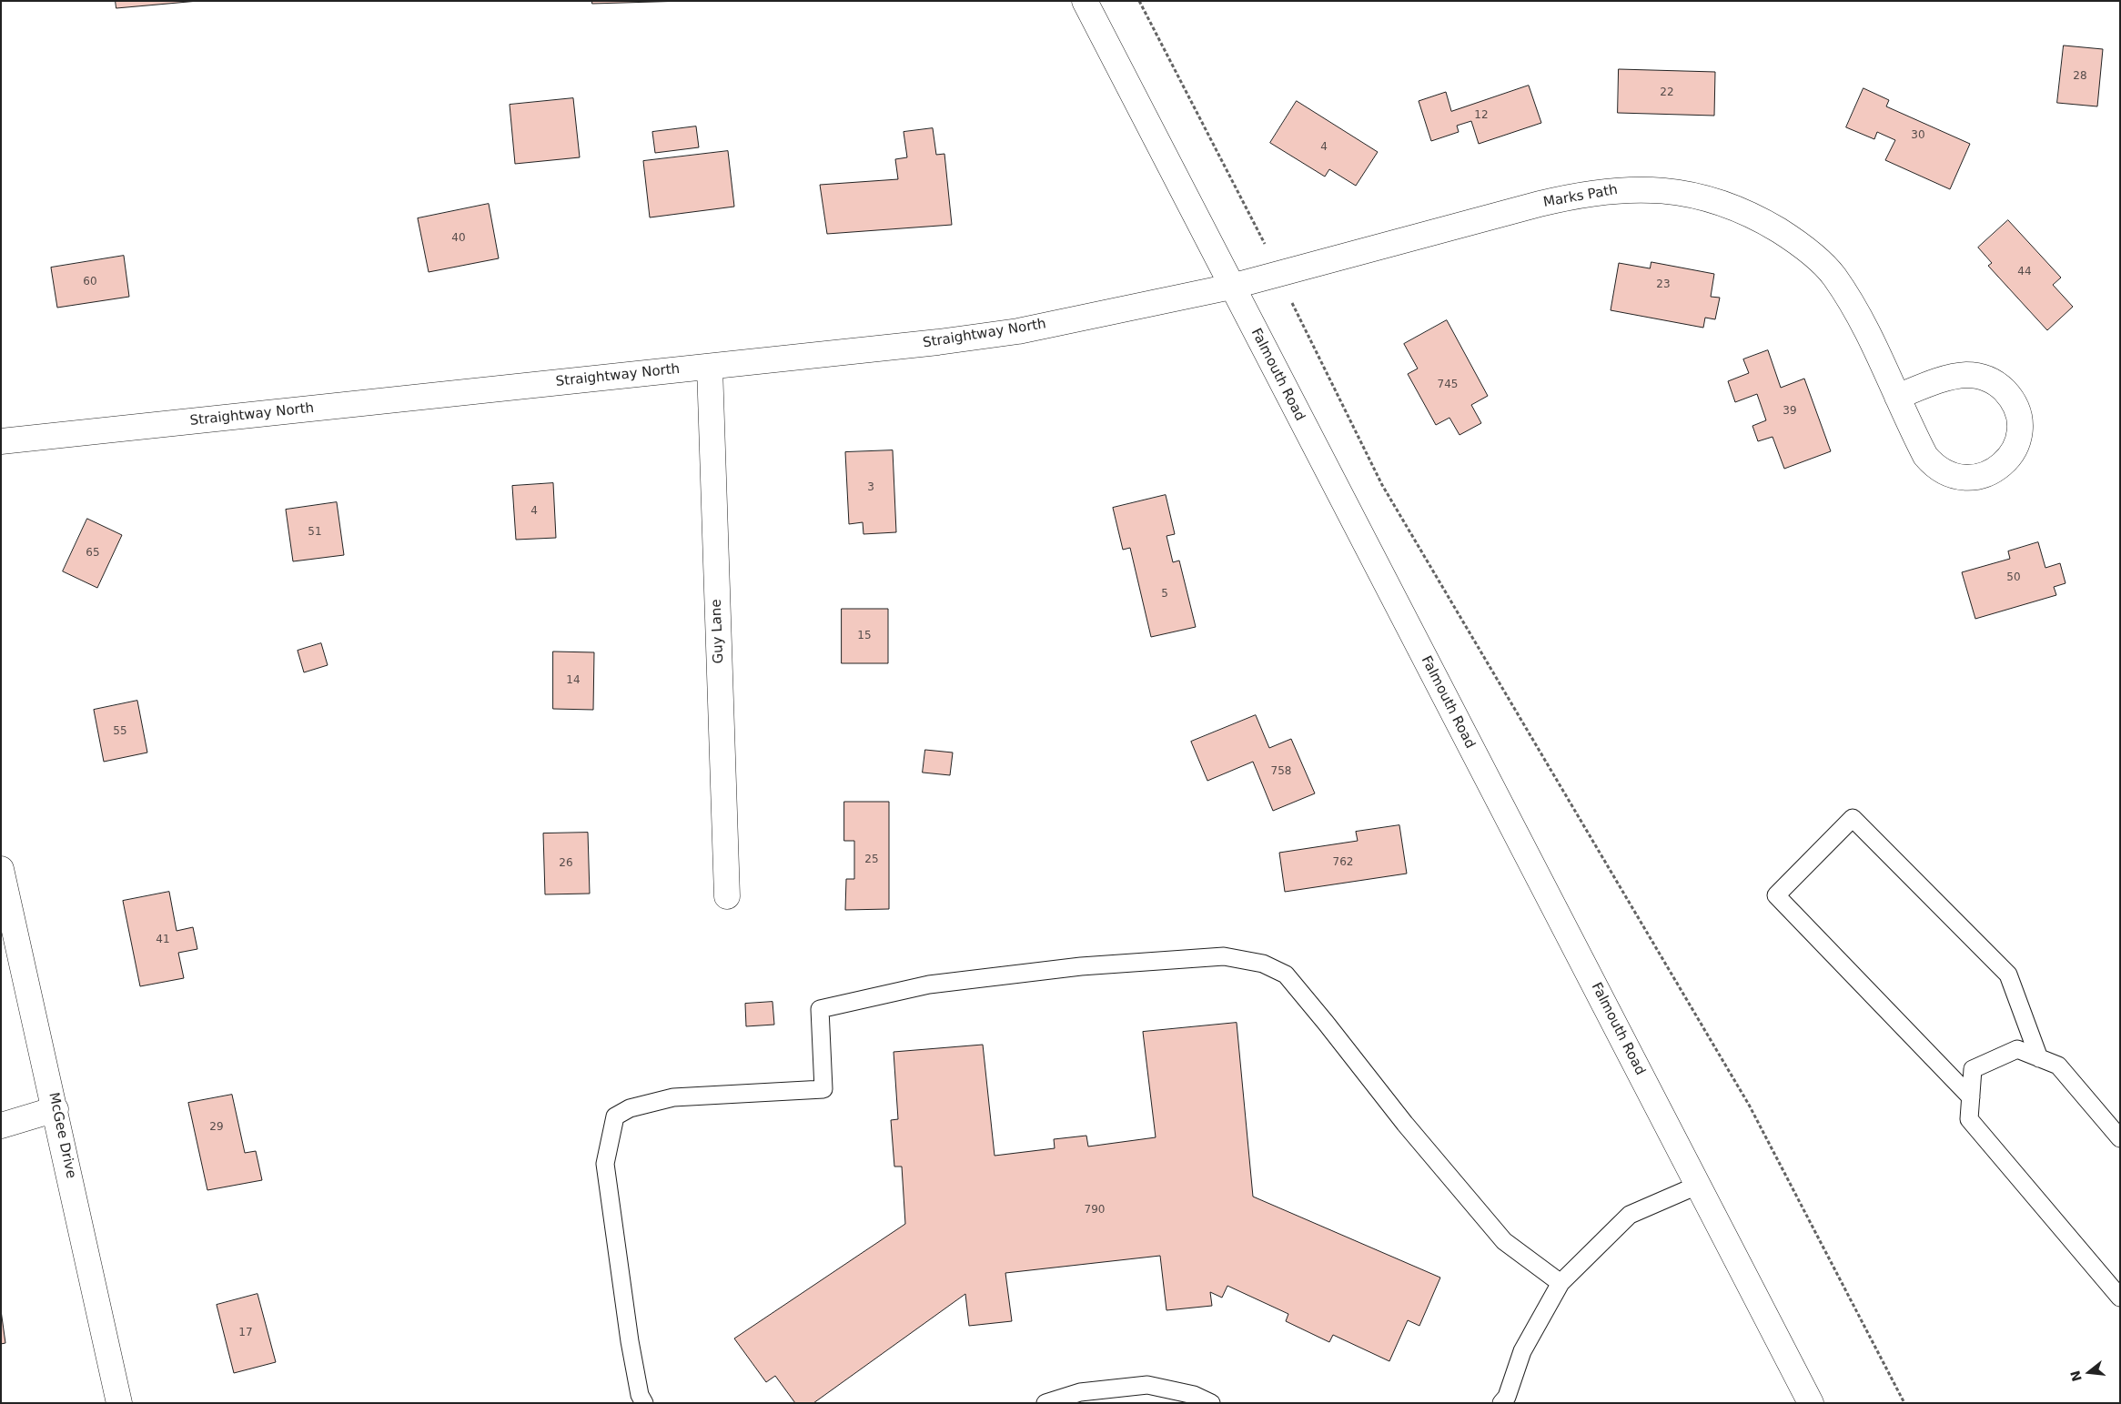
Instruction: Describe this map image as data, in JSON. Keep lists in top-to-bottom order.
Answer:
{
  "streets": {
    "street": [
      "Marks Path",
      "Straightway North",
      "Falmouth Road",
      "Guy Lane",
      "McGee Drive"
    ]
  },
  "crossings": [
    ["Marks Path", "Straightway North"],
    ["Marks Path", "Falmouth Road"],
    ["Straightway North", "Falmouth Road"],
    ["Straightway North", "Guy Lane"]
  ],
  "house_numbers": [
    "28",
    "22",
    "12",
    "30",
    "4",
    "40",
    "44",
    "60",
    "23",
    "745",
    "39",
    "3",
    "4",
    "51",
    "65",
    "50",
    "5",
    "15",
    "14",
    "55",
    "758",
    "25",
    "762",
    "26",
    "41",
    "29",
    "790",
    "17"
  ],
  "north": "left"
}
